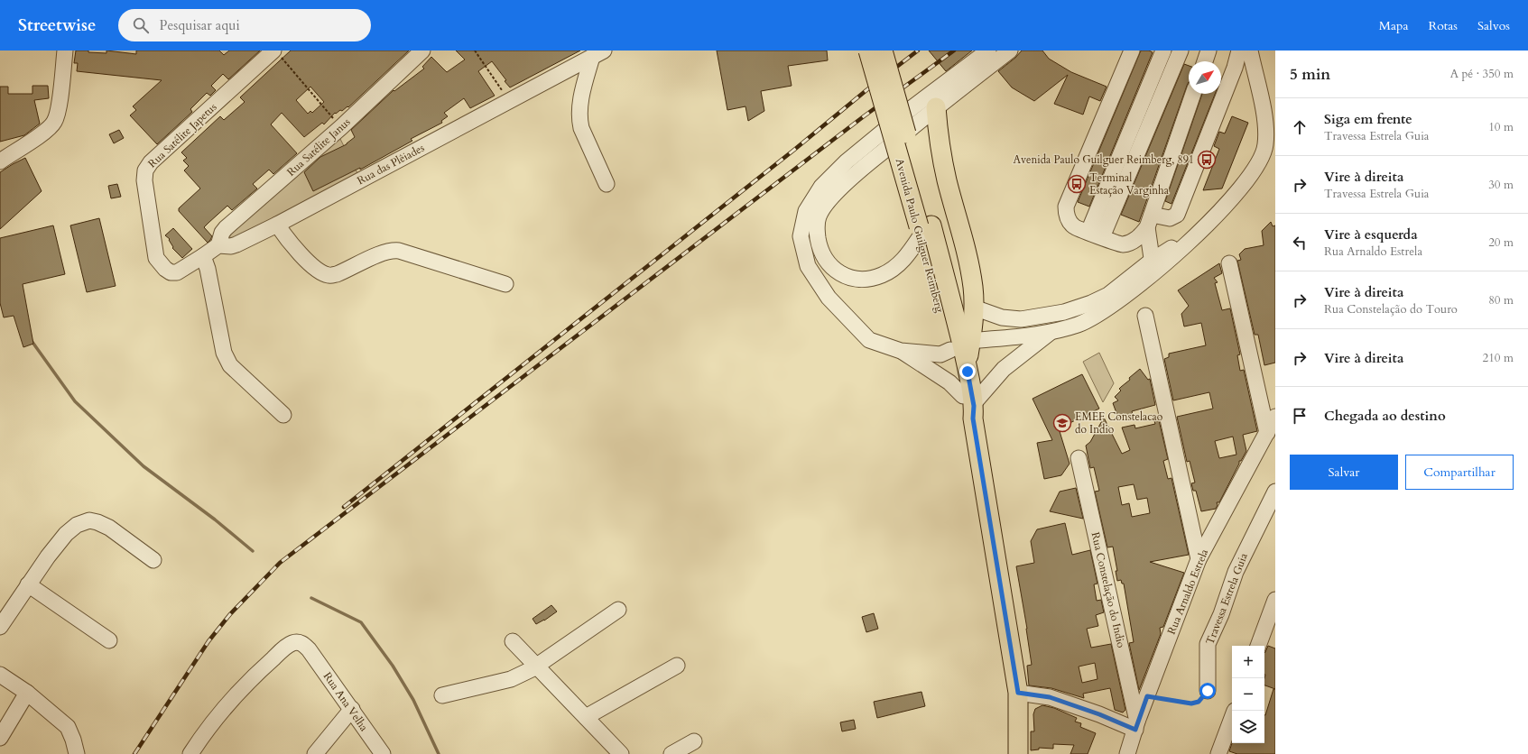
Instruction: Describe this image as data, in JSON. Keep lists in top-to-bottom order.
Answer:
{
  "streets": {
    "main road": ["Avenida Paulo Guilguer Reimberg"],
    "street": [
      "Rua Satélite Japetus",
      "Rua Satélite Janus",
      "Rua das Plêiades",
      "Rua Constelação do Indio",
      "Rua Arnaldo Estrela",
      "Travessa Estrela Guia",
      "Rua Ana Velha"
    ]
  },
  "crossings": [
    ["Rua Satélite Janus", "Rua das Plêiades"],
    ["Rua Constelação do Indio", "Rua Arnaldo Estrela"]
  ],
  "places": {
    "bus stop": ["Avenida Paulo Guilguer Reimberg, 891", "Terminal Estação Varginha"],
    "school or university": ["EMEF Constelacao do Indio"]
  },
  "north": "top right",
  "page": {
    "header": "Streetwise",
    "search": "Pesquisar aqui",
    "nav": ["Mapa", "Rotas", "Salvos"],
    "heading": ["5 min", "A pé · 350 m"],
    "list": [
      ["Siga em frente", "Travessa Estrela Guia", "10 m"],
      ["Vire à direita", "Travessa Estrela Guia", "30 m"],
      ["Vire à esquerda", "Rua Arnaldo Estrela", "20 m"],
      ["Vire à direita", "Rua Constelação do Touro", "80 m"],
      ["Vire à direita", "210 m"],
      "Chegada ao destino"
    ],
    "buttons": ["Salvar", "Compartilhar"],
    "map_buttons": ["+", "−"]
  }
}
